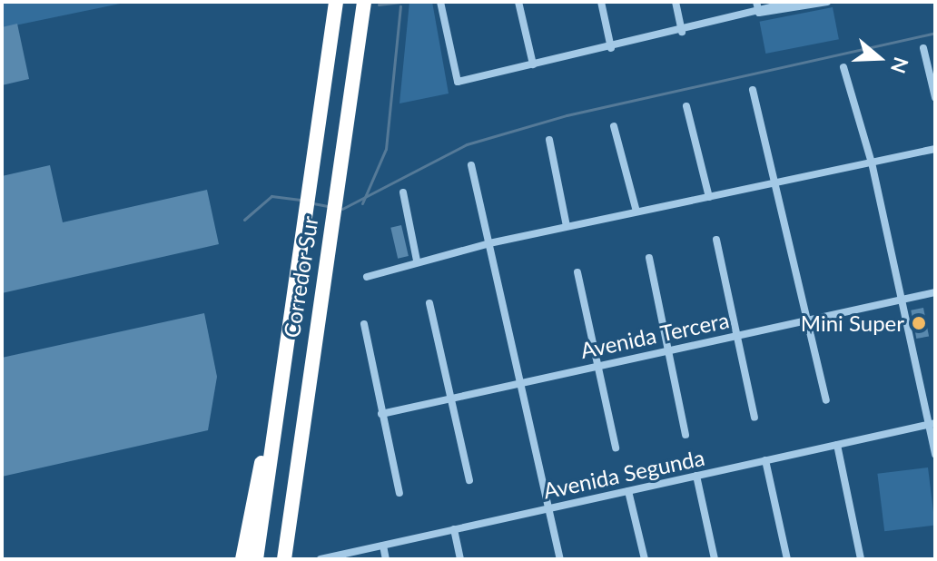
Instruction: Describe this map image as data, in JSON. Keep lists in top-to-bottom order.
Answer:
{
  "streets": {
    "highway": ["Corredor Sur"],
    "street": ["Avenida Tercera", "Avenida Segunda"]
  },
  "places": ["Mini Super"],
  "north": "right"
}
